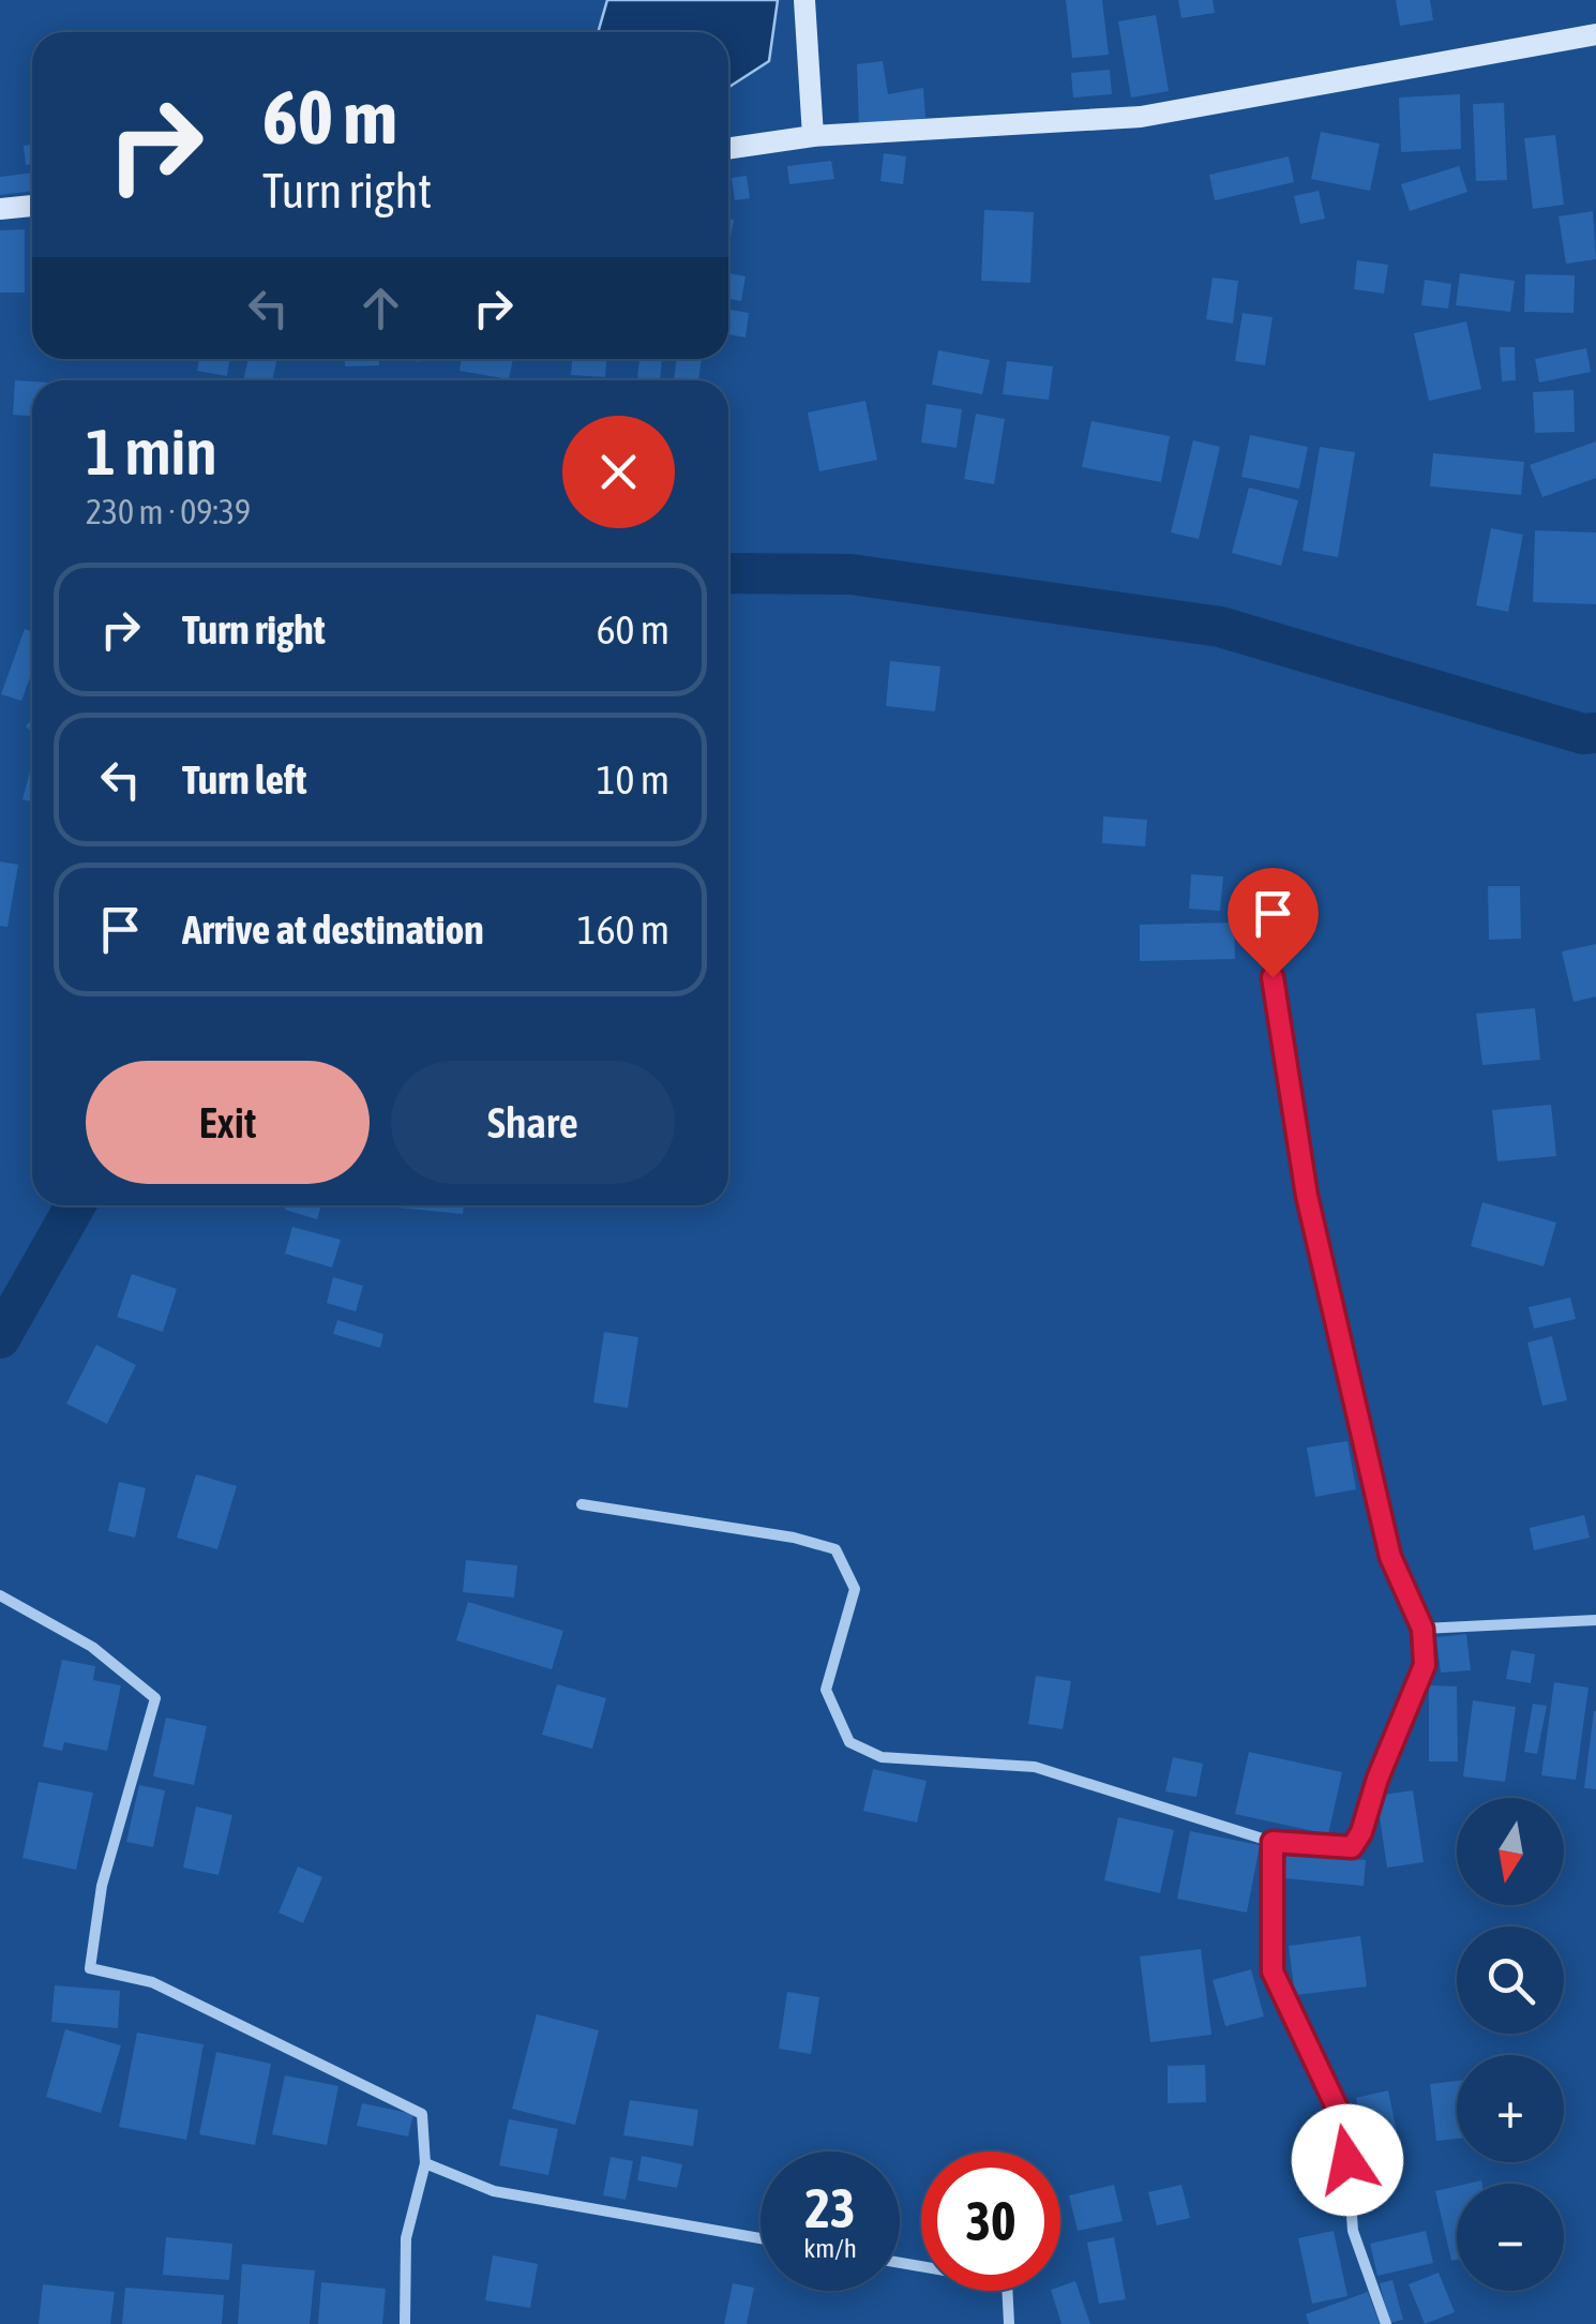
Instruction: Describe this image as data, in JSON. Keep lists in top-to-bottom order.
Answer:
{
  "north": "bottom",
  "page": {
    "turn": ["60 m", "Turn right"],
    "heading": ["1 min", "230 m · 09:39"],
    "list": [
      {
        "name": "Turn right",
        "value": "60 m"
      },
      {
        "name": "Turn left",
        "value": "10 m"
      },
      {
        "name": "Arrive at destination",
        "value": "160 m"
      }
    ],
    "buttons": ["Exit", "Share"],
    "map_buttons": ["+", "−"],
    "speed": "23 km/h",
    "limit": "30"
  }
}
